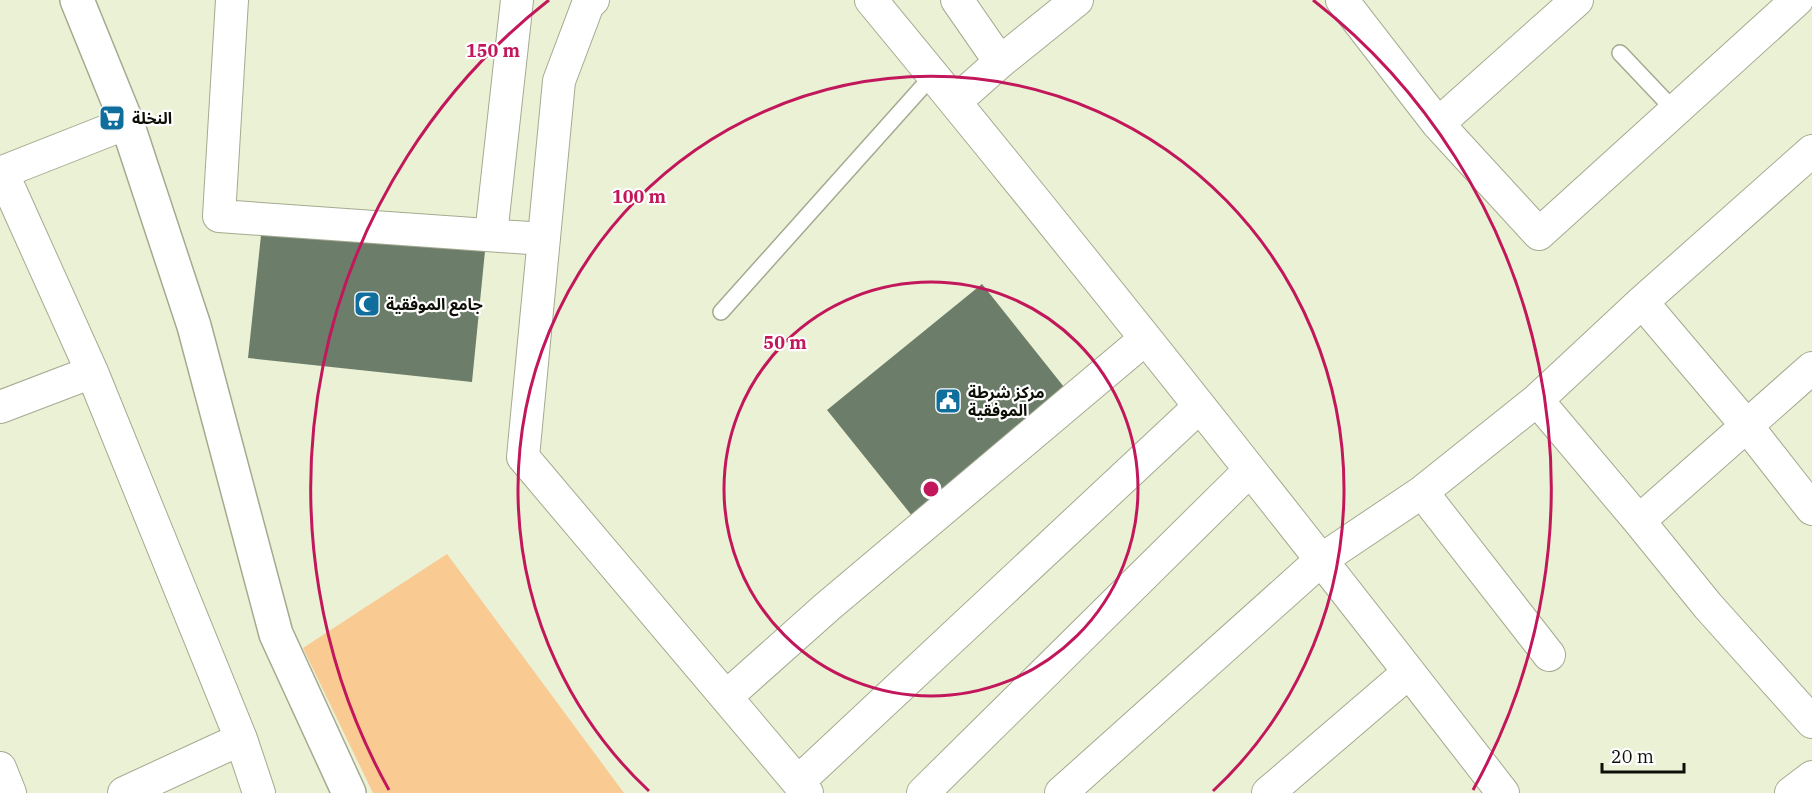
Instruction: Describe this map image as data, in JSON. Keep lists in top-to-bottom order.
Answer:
{
  "places": {
    "supermarket": ["النخلة"],
    "mosque": ["جامع الموفقية"],
    "public building": ["مركز شرطة الموفقية"]
  },
  "scale_bar": "20 m",
  "rings": ["150 m", "100 m", "50 m"]
}
